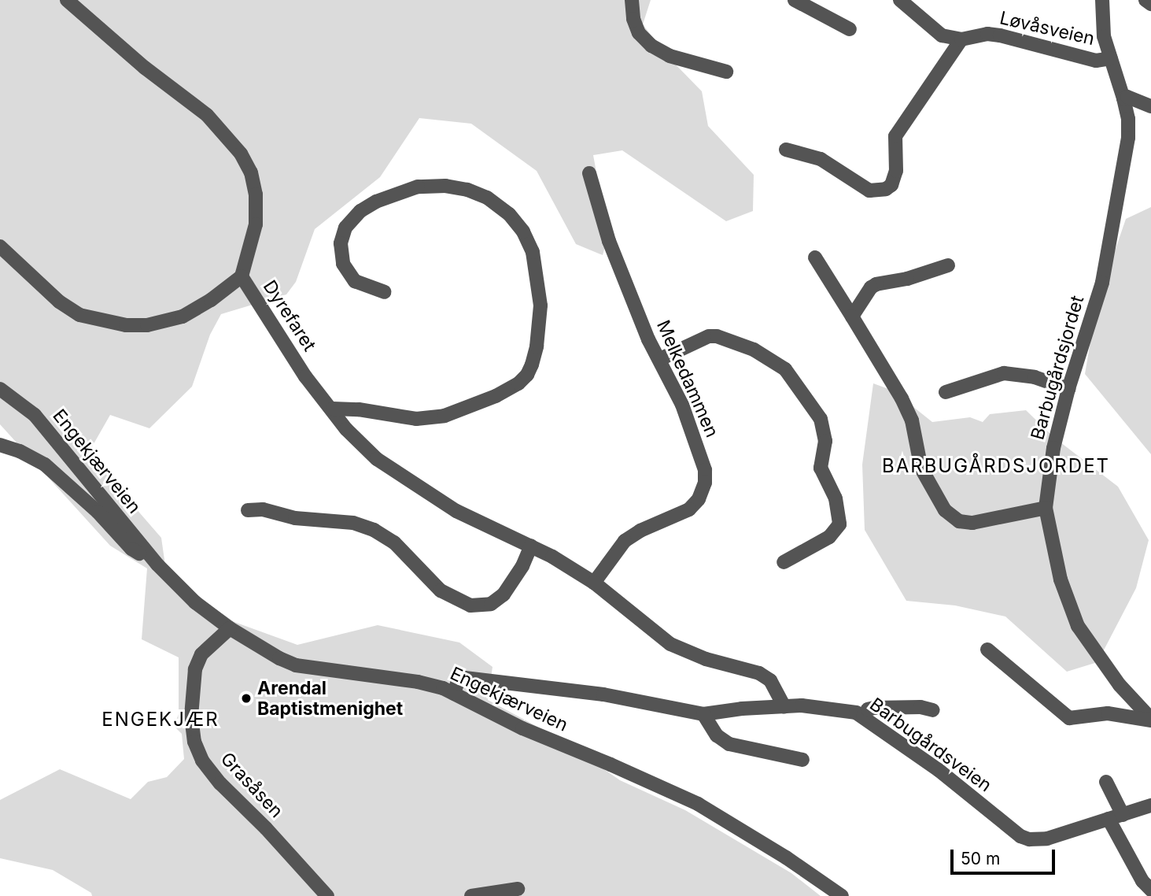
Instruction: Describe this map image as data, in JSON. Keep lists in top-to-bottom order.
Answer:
{
  "streets": {
    "street": [
      "Løvåsveien",
      "Dyrefaret",
      "Barbugårdsjordet",
      "Melkedammen",
      "Engekjærveien",
      "Barbugårdsveien",
      "Grasåsen"
    ]
  },
  "crossings": [
    ["Løvåsveien", "Barbugårdsjordet"],
    ["Dyrefaret", "Melkedammen"],
    ["Engekjærveien", "Barbugårdsveien"],
    ["Engekjærveien", "Grasåsen"]
  ],
  "districts": ["BARBUGÅRDSJORDET", "ENGEKJÆR"],
  "places": ["Arendal Baptistmenighet"],
  "scale_bar": "50 m"
}
